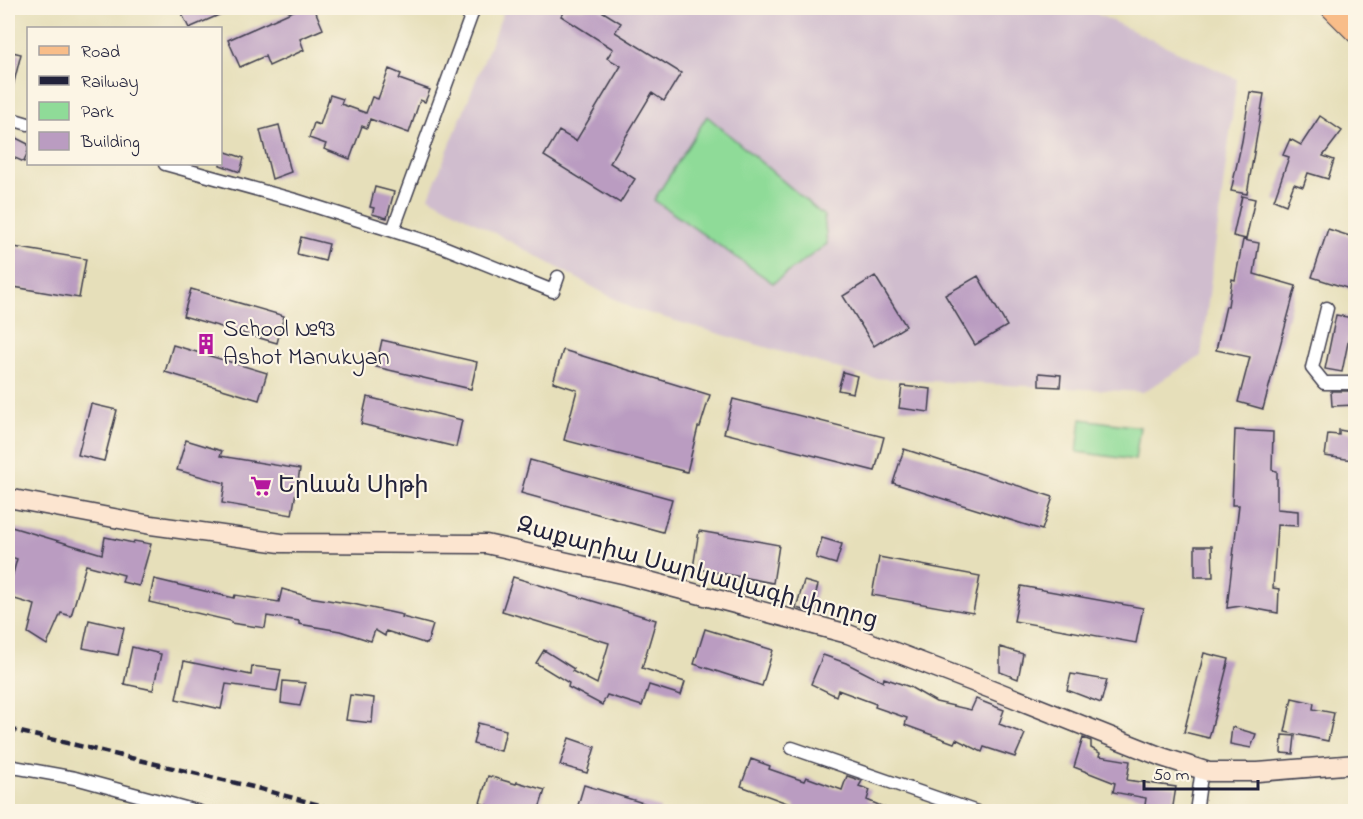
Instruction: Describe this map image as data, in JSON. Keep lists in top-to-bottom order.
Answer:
{
  "streets": {
    "main road": ["Զաքարիա Սարկավագի փողոց"]
  },
  "places": {
    "building": ["School №93 Ashot Manukyan"],
    "supermarket": ["Երևան Սիթի"]
  },
  "legend": [
    "Road",
    "Railway",
    "Park",
    "Building"
  ],
  "scale_bar": "50 m"
}
